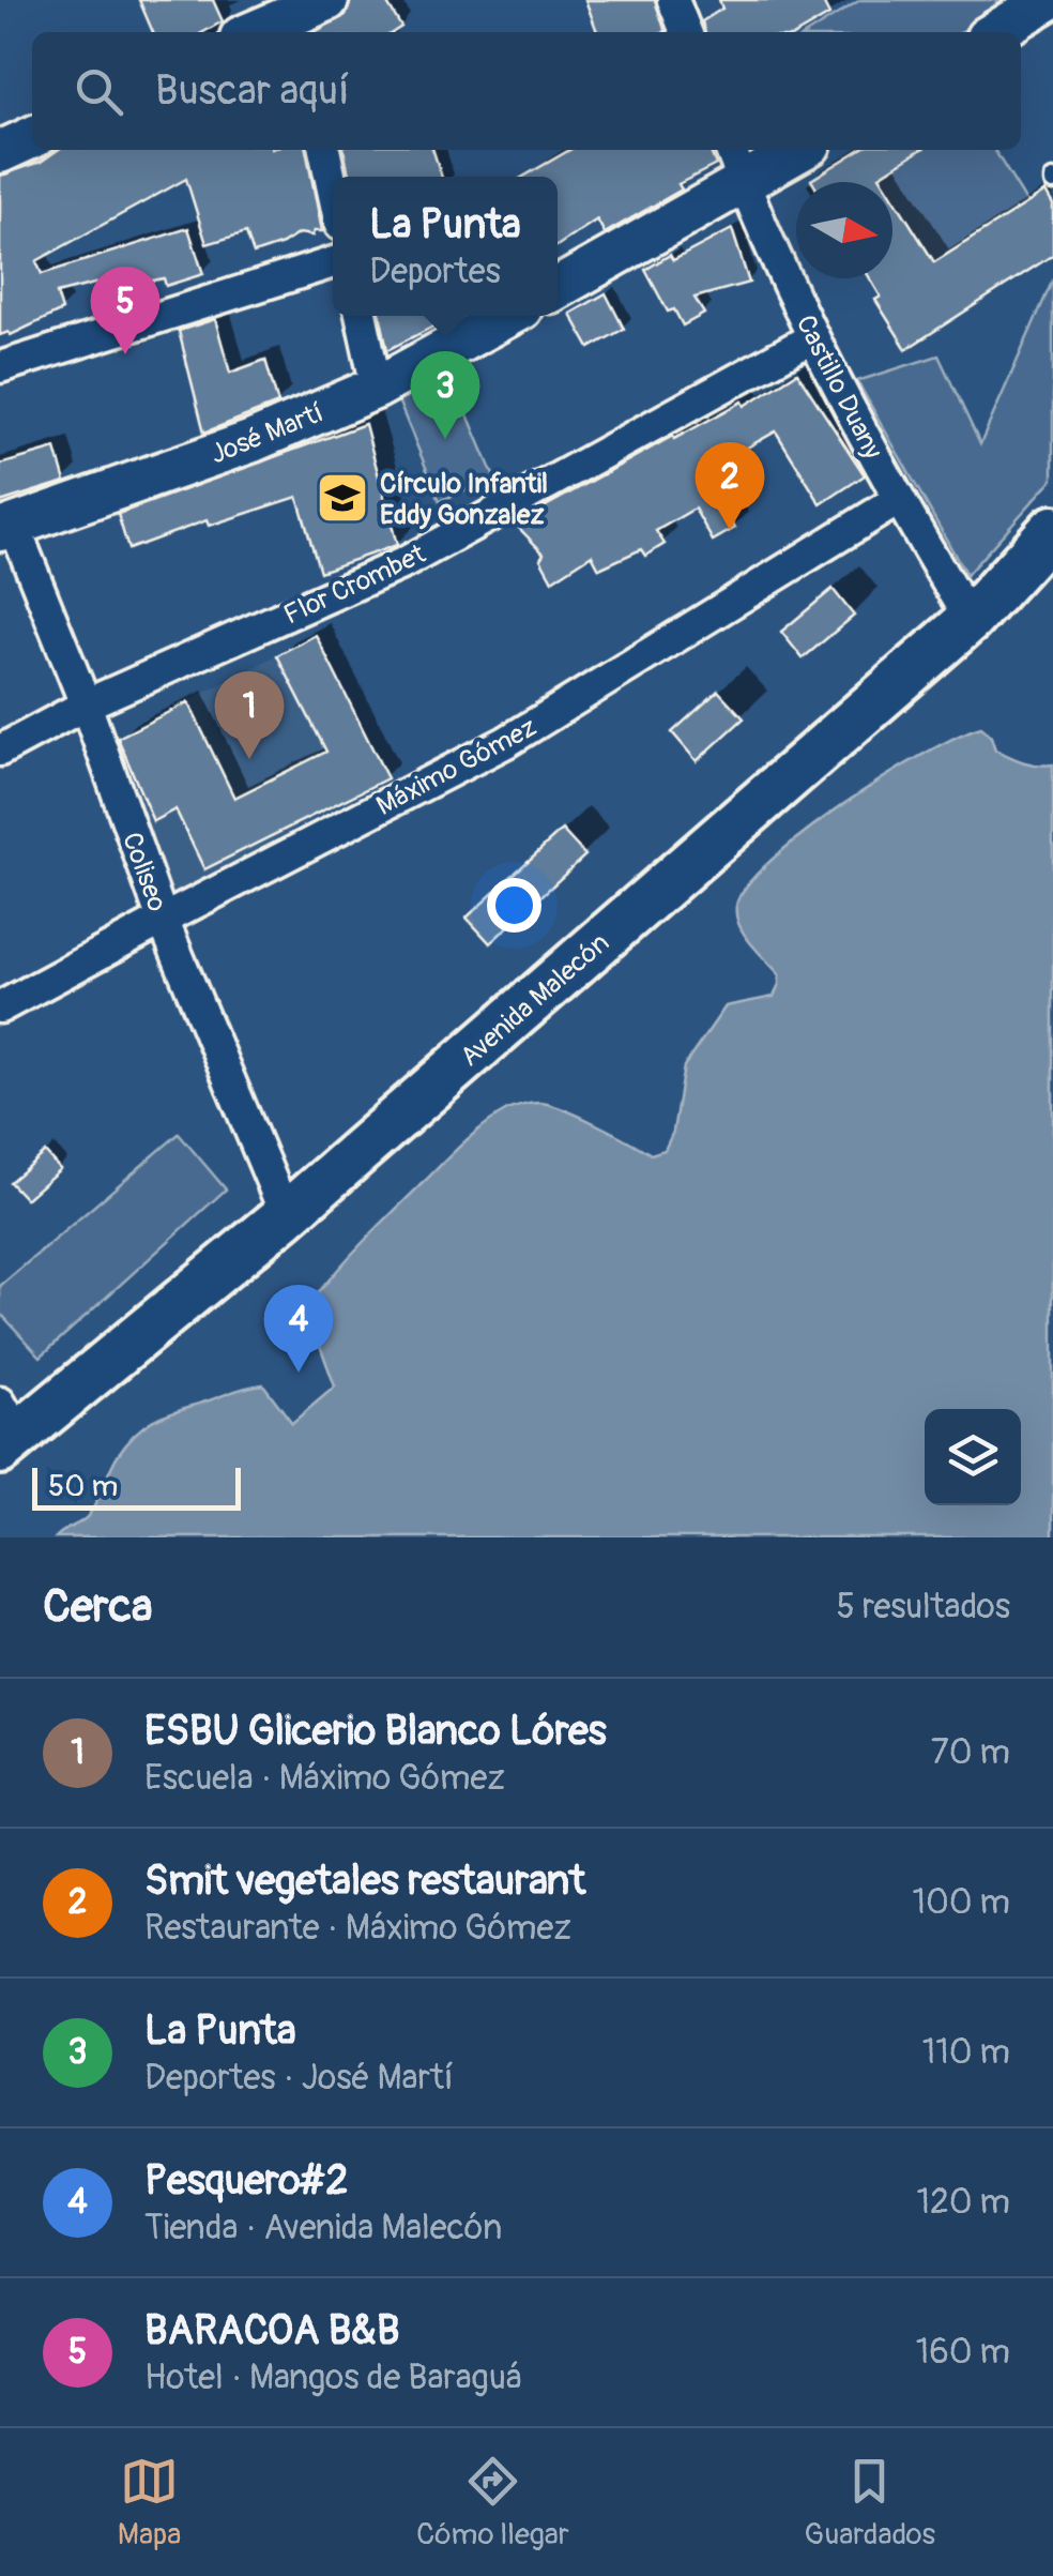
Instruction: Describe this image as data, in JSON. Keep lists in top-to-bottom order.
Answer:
{
  "streets": {
    "main road": ["José Martí", "Avenida Malecón"],
    "street": [
      "Castillo Duany",
      "Flor Crombet",
      "Máximo Gómez",
      "Coliseo"
    ]
  },
  "crossings": [
    ["Castillo Duany", "Flor Crombet"],
    ["Castillo Duany", "Máximo Gómez"],
    ["Castillo Duany", "Avenida Malecón"],
    ["José Martí", "Coliseo"],
    ["Flor Crombet", "Coliseo"],
    ["Máximo Gómez", "Coliseo"],
    ["Coliseo", "Avenida Malecón"]
  ],
  "places": {
    "school or university": ["Círculo Infantil Eddy Gonzalez"]
  },
  "scale_bar": "50 m",
  "north": "right",
  "page": {
    "search": "Buscar aquí",
    "popup": ["La Punta", "Deportes"],
    "pins": [
      "5",
      "3",
      "2",
      "1",
      "4"
    ],
    "scale": "50 m",
    "heading": ["Cerca", "5 resultados"],
    "list": [
      {
        "mark": "1",
        "name": "ESBU Glicerio Blanco Lóres",
        "note": "Escuela · Máximo Gómez",
        "value": "70 m"
      },
      {
        "mark": "2",
        "name": "Smit vegetales restaurant",
        "note": "Restaurante · Máximo Gómez",
        "value": "100 m"
      },
      {
        "mark": "3",
        "name": "La Punta",
        "note": "Deportes · José Martí",
        "value": "110 m"
      },
      {
        "mark": "4",
        "name": "Pesquero#2",
        "note": "Tienda · Avenida Malecón",
        "value": "120 m"
      },
      {
        "mark": "5",
        "name": "BARACOA B&B",
        "note": "Hotel · Mangos de Baraguá",
        "value": "160 m"
      }
    ],
    "nav": ["Mapa", "Cómo llegar", "Guardados"]
  }
}
